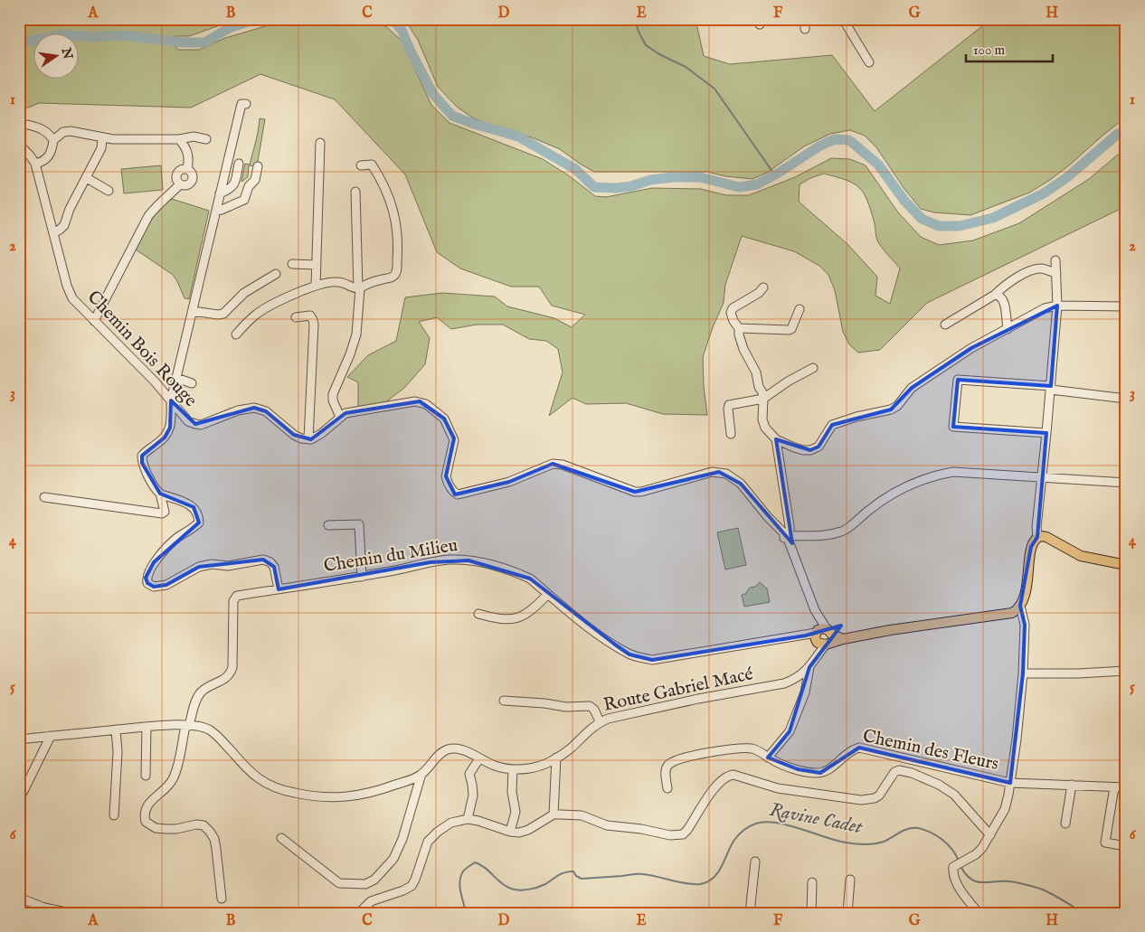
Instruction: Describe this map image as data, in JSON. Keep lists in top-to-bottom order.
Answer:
{
  "streets": {
    "street": [
      "Chemin Bois Rouge",
      "Chemin du Milieu",
      "Route Gabriel Macé",
      "Chemin des Fleurs"
    ]
  },
  "crossings": [
    ["Chemin du Milieu", "Route Gabriel Macé"]
  ],
  "water": ["Ravine Cadet"],
  "scale_bar": "100 m",
  "north": "right",
  "grid": {
    "columns": [
      "A",
      "B",
      "C",
      "D",
      "E",
      "F",
      "G",
      "H"
    ],
    "rows": [
      "1",
      "2",
      "3",
      "4",
      "5",
      "6"
    ]
  }
}
